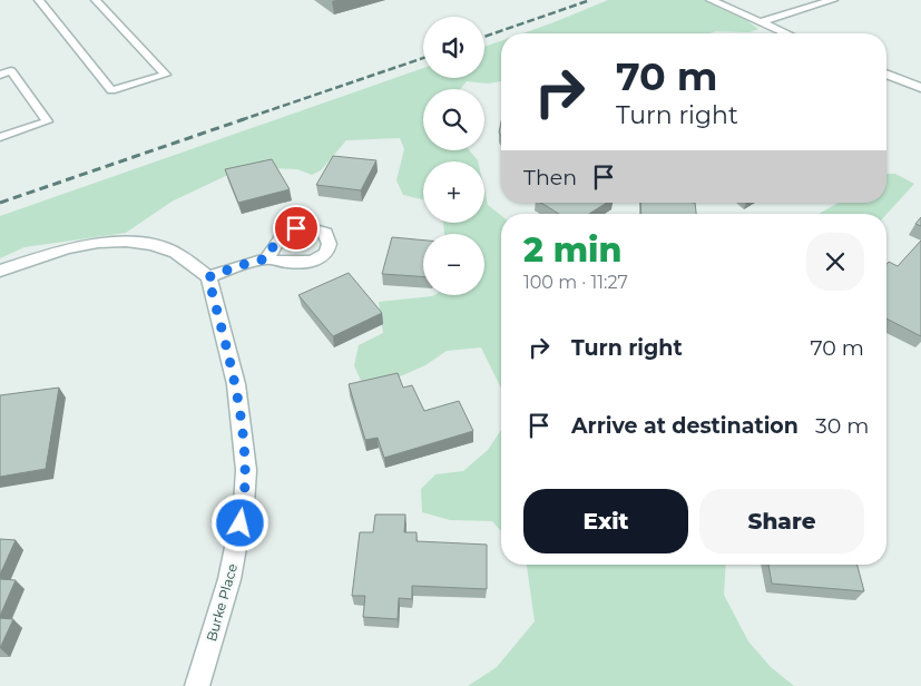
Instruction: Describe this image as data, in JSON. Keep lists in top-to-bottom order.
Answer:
{
  "streets": {
    "street": ["Burke Place"]
  },
  "page": {
    "map_buttons": ["+", "−"],
    "turn": ["70 m", "Turn right"],
    "then": "Then",
    "heading": ["2 min", "100 m · 11:27"],
    "list": [
      {
        "name": "Turn right",
        "value": "70 m"
      },
      {
        "name": "Arrive at destination",
        "value": "30 m"
      }
    ],
    "buttons": ["Exit", "Share"]
  }
}
